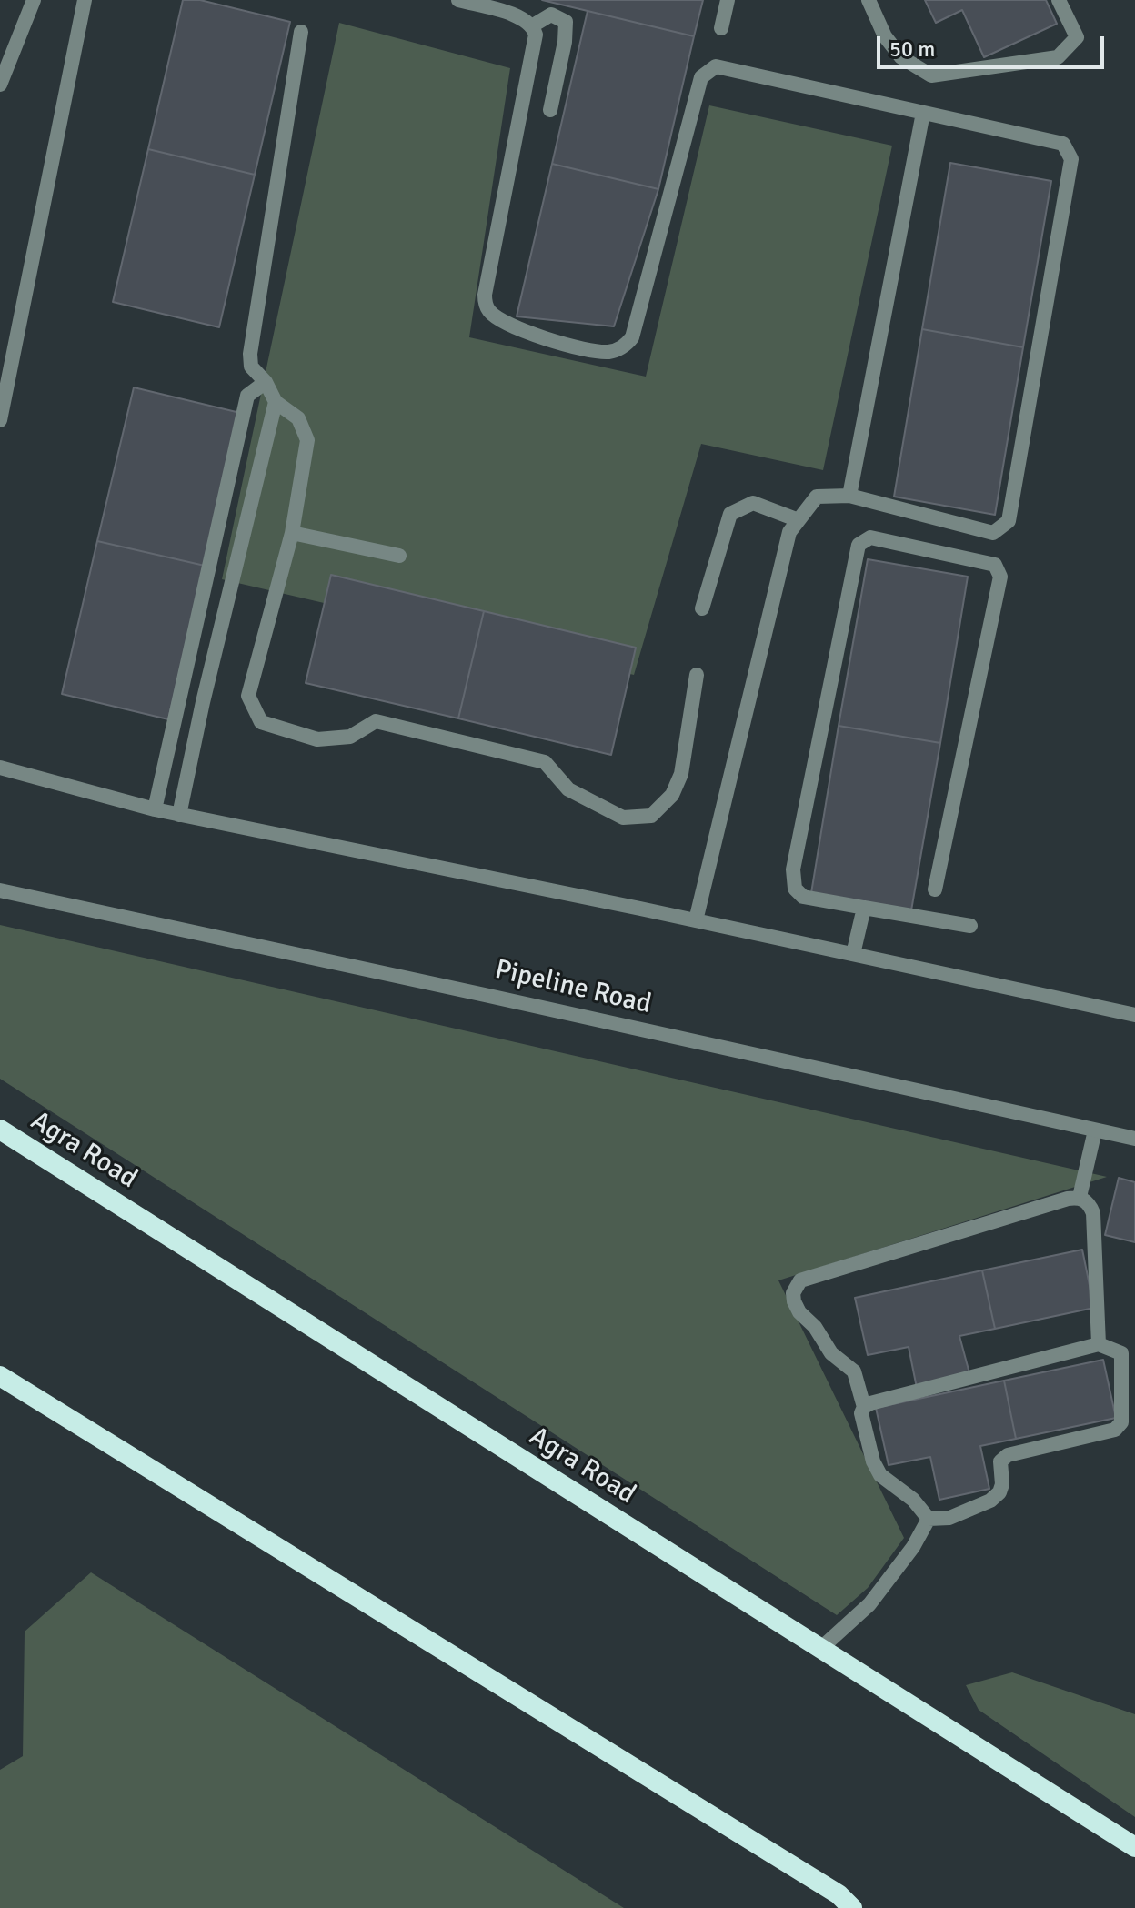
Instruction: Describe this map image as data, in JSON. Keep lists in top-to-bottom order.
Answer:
{
  "streets": {
    "highway": ["Agra Road"],
    "street": ["Pipeline Road"]
  },
  "scale_bar": "50 m"
}
